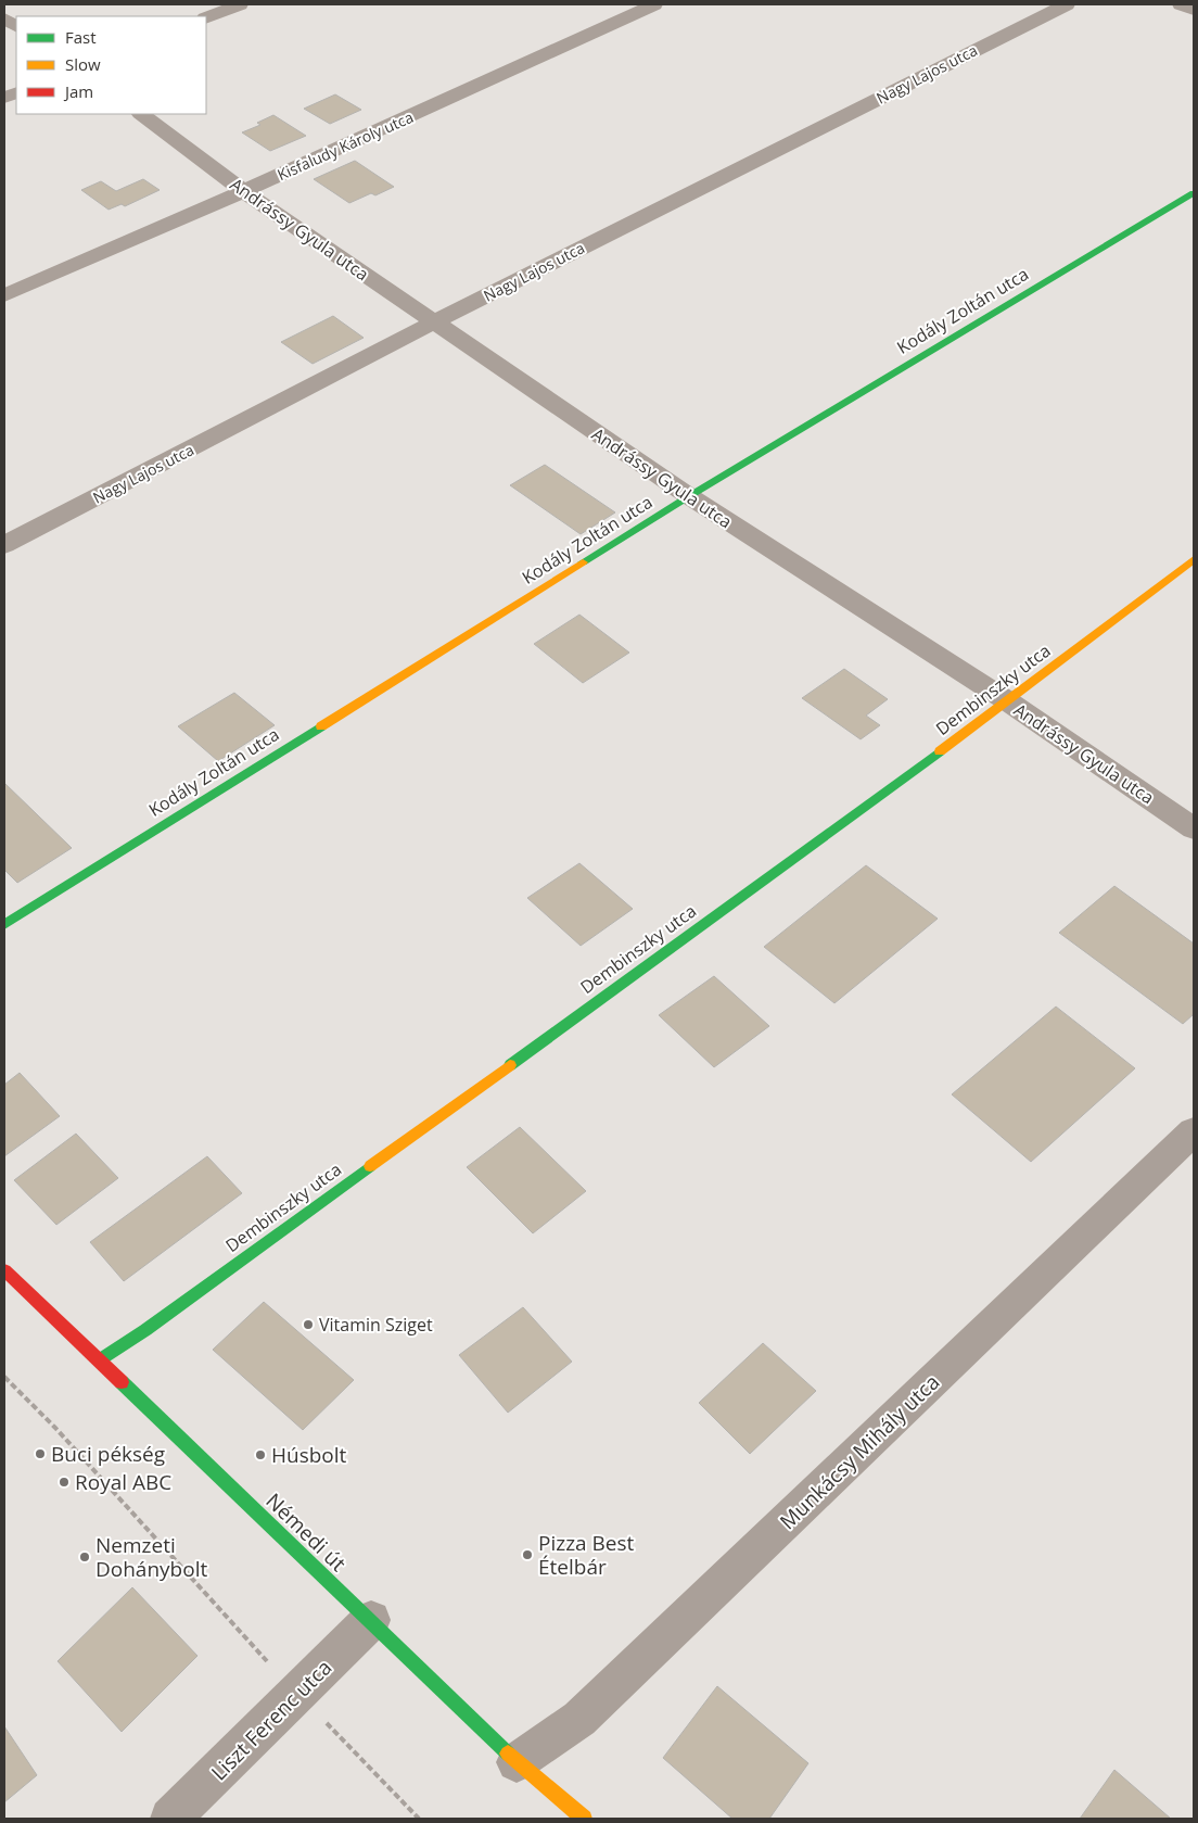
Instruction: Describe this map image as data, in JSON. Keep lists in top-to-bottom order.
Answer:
{
  "streets": {
    "street": [
      "Nagy Lajos utca",
      "Kisfaludy Károly utca",
      "Andrássy Gyula utca",
      "Kodály Zoltán utca",
      "Dembinszky utca",
      "Munkácsy Mihály utca",
      "Némedi út",
      "Liszt Ferenc utca"
    ]
  },
  "crossings": [
    ["Nagy Lajos utca", "Andrássy Gyula utca"],
    ["Kisfaludy Károly utca", "Andrássy Gyula utca"],
    ["Andrássy Gyula utca", "Kodály Zoltán utca"],
    ["Andrássy Gyula utca", "Dembinszky utca"],
    ["Dembinszky utca", "Némedi út"],
    ["Munkácsy Mihály utca", "Némedi út"],
    ["Némedi út", "Liszt Ferenc utca"]
  ],
  "places": [
    "Vitamin Sziget",
    "Buci pékség",
    "Húsbolt",
    "Royal ABC",
    "Pizza Best Ételbár",
    "Nemzeti Dohánybolt"
  ],
  "legend": ["Fast", "Slow", "Jam"]
}
